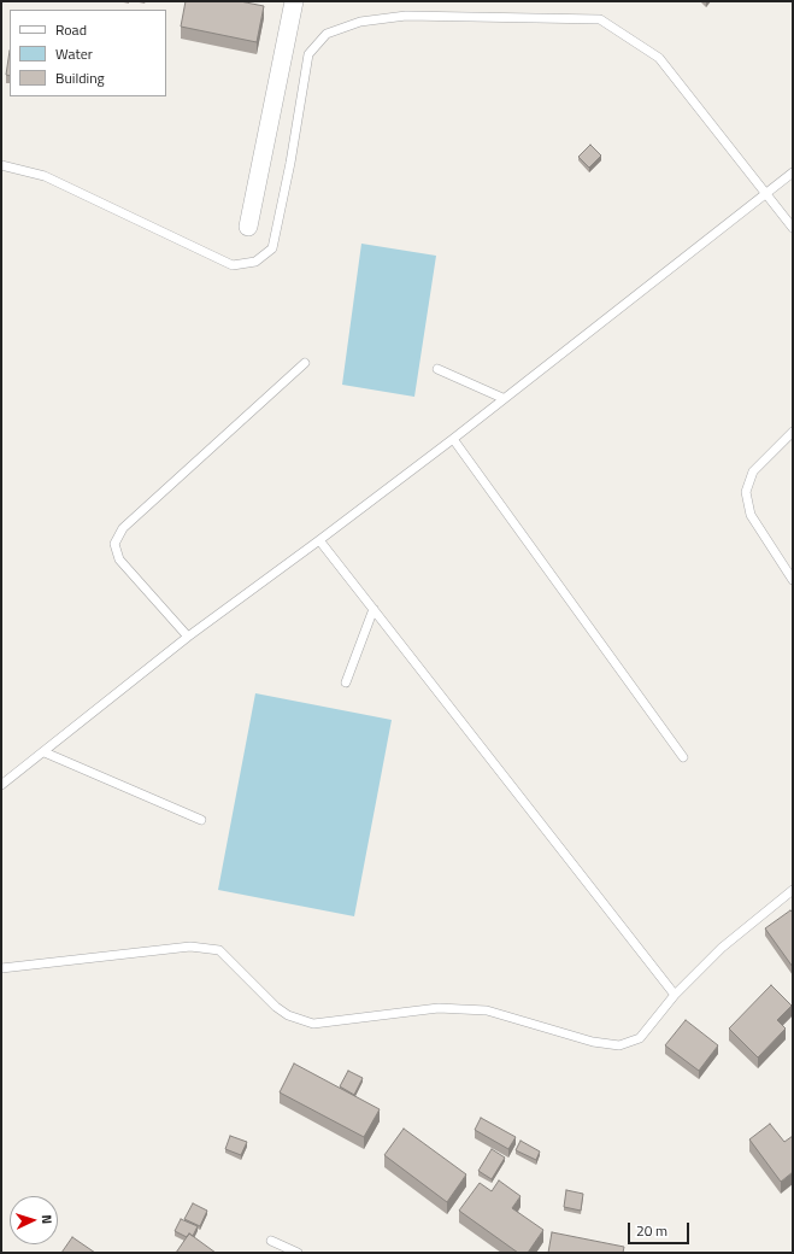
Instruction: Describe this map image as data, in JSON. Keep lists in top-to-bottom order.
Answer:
{
  "legend": ["Road", "Water", "Building"],
  "scale_bar": "20 m",
  "north": "right"
}
